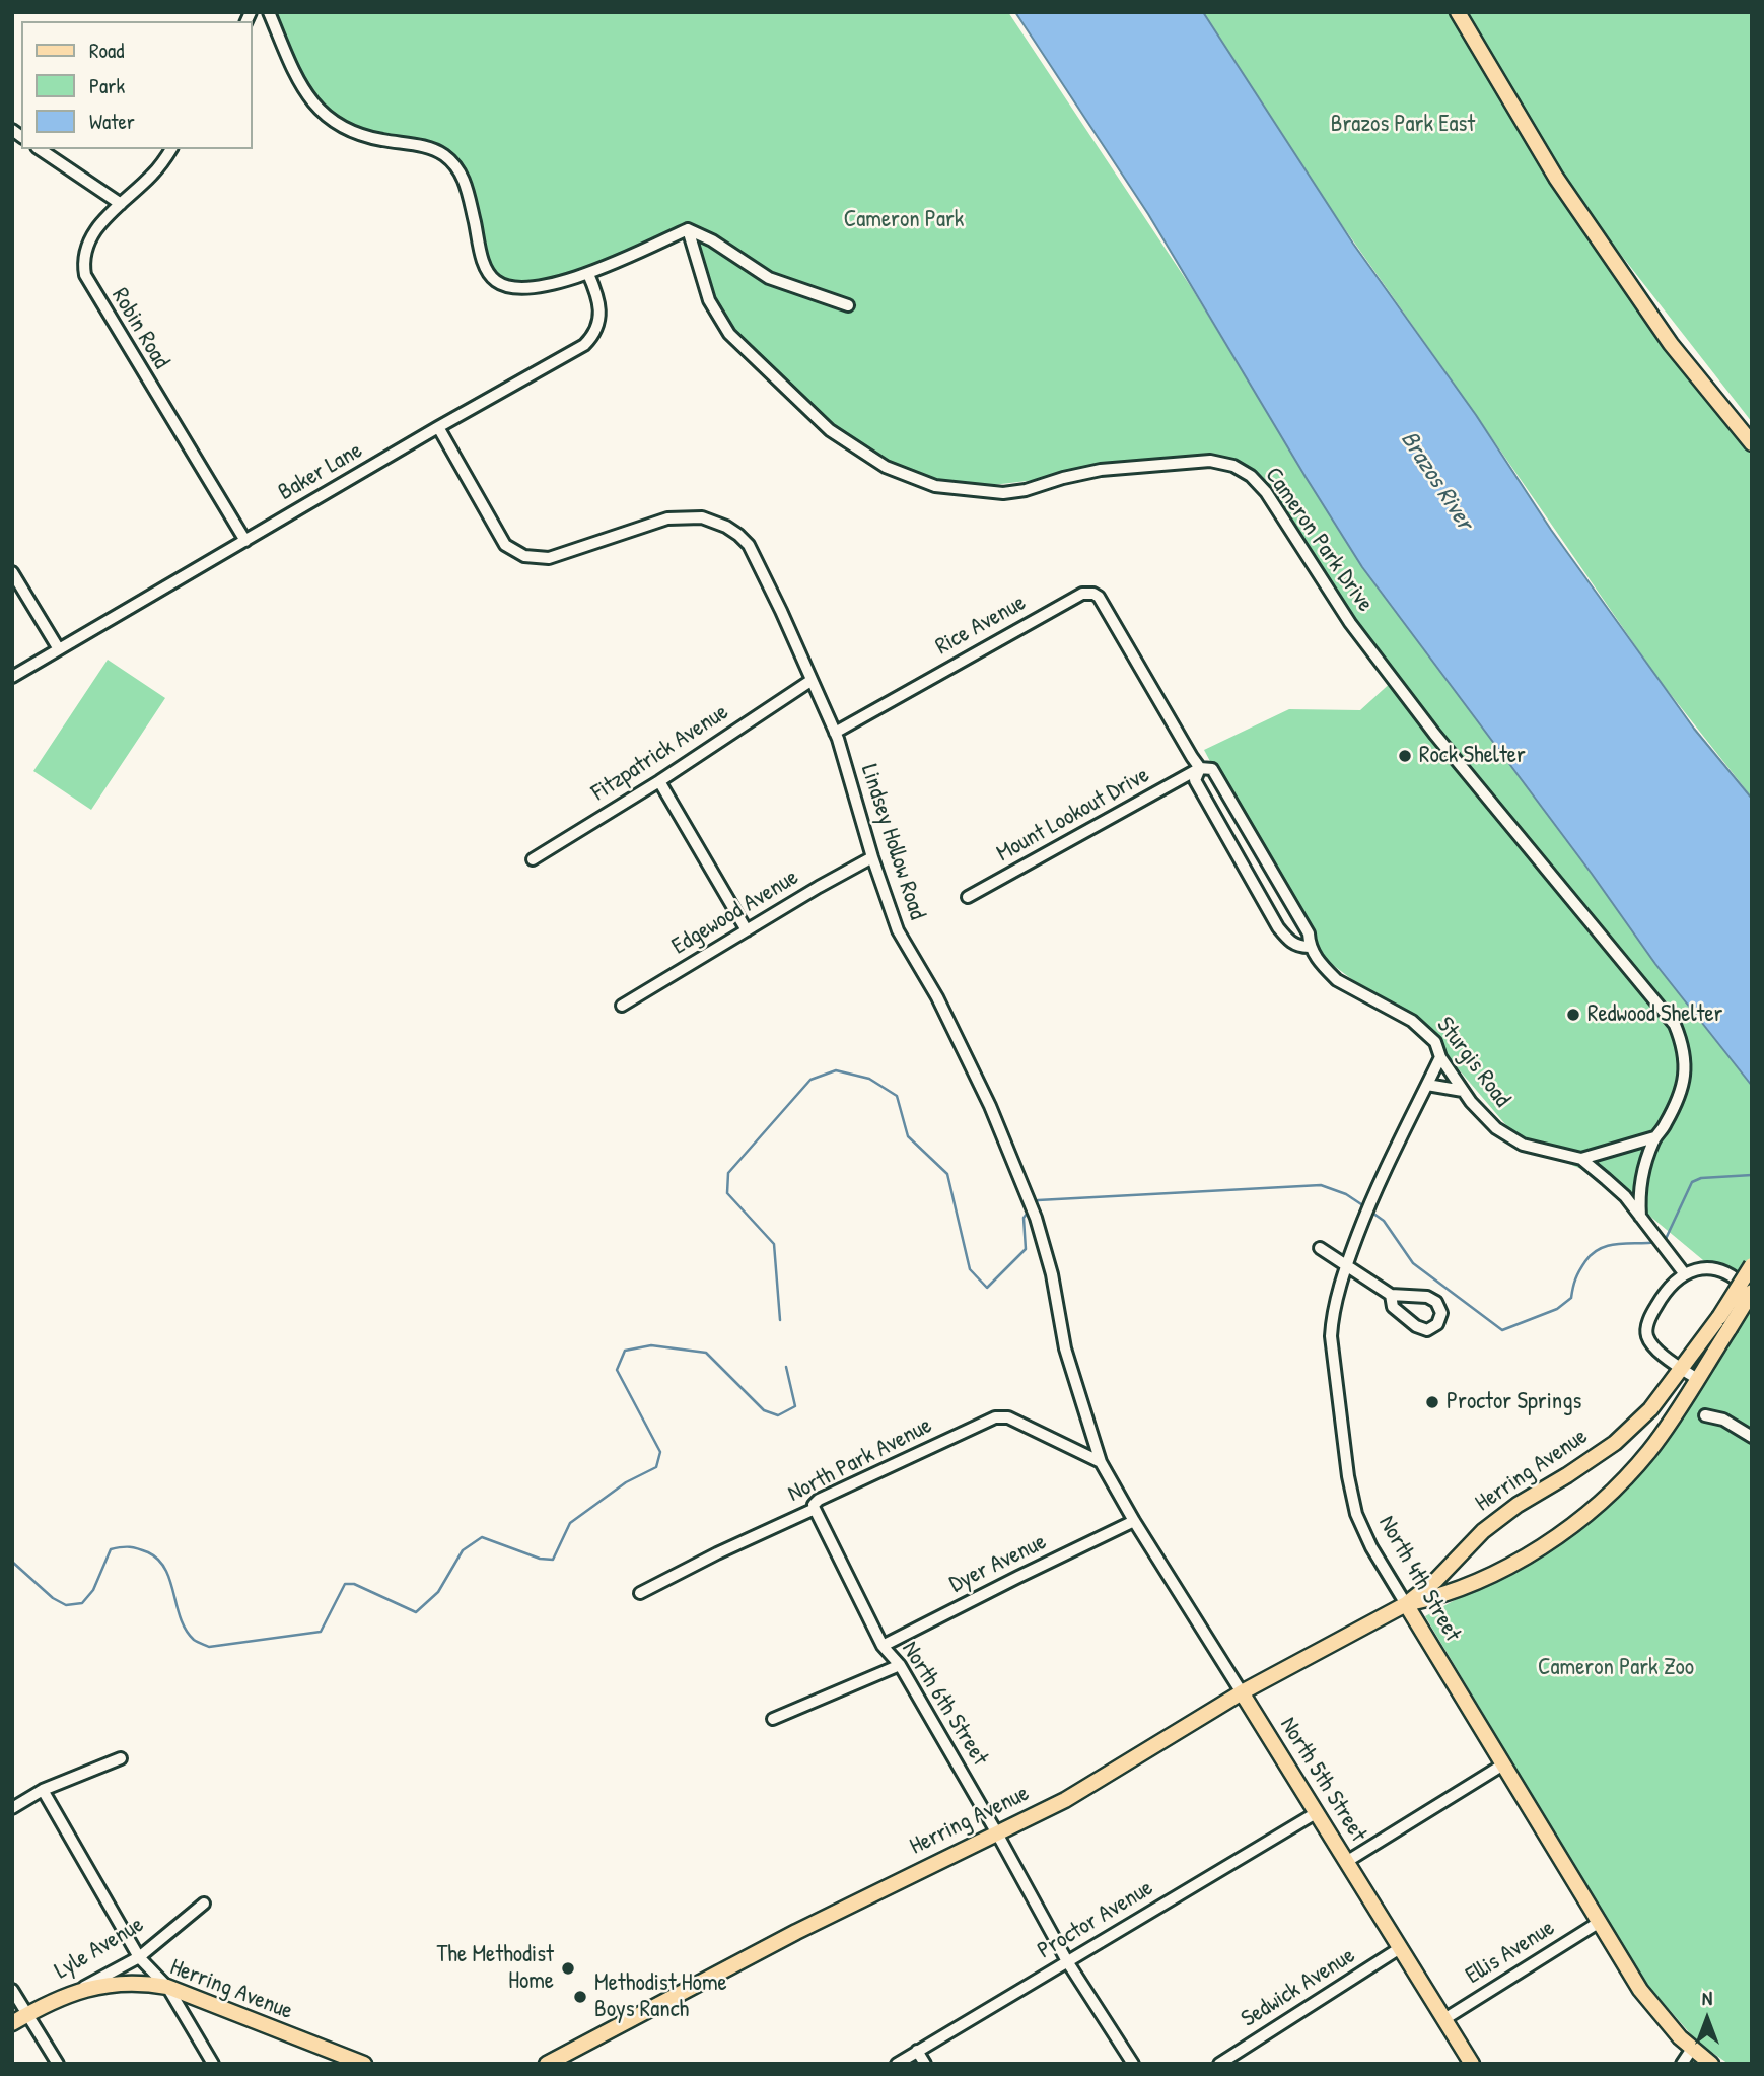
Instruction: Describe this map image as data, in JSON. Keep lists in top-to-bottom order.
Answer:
{
  "streets": {
    "main road": [
      "Herring Avenue",
      "North 4th Street",
      "North 5th Street",
      "Lyle Avenue"
    ],
    "street": [
      "Robin Road",
      "Baker Lane",
      "Cameron Park Drive",
      "Rice Avenue",
      "Fitzpatrick Avenue",
      "Mount Lookout Drive",
      "Lindsey Hollow Road",
      "Edgewood Avenue",
      "Sturgis Road",
      "North Park Avenue",
      "Dyer Avenue",
      "North 6th Street",
      "Proctor Avenue",
      "Ellis Avenue",
      "Sedwick Avenue"
    ]
  },
  "crossings": [
    ["Robin Road", "Baker Lane"],
    ["Baker Lane", "Lindsey Hollow Road"],
    ["Cameron Park Drive", "Sturgis Road"],
    ["Rice Avenue", "Lindsey Hollow Road"],
    ["Rice Avenue", "Sturgis Road"],
    ["Fitzpatrick Avenue", "Lindsey Hollow Road"],
    ["Mount Lookout Drive", "Sturgis Road"],
    ["Lindsey Hollow Road", "Edgewood Avenue"],
    ["Lindsey Hollow Road", "North Park Avenue"],
    ["Lindsey Hollow Road", "Dyer Avenue"],
    ["Lindsey Hollow Road", "North 5th Street"],
    ["Sturgis Road", "North 4th Street"],
    ["North Park Avenue", "North 6th Street"],
    ["Herring Avenue", "North 4th Street"],
    ["Herring Avenue", "North 6th Street"],
    ["Herring Avenue", "North 5th Street"],
    ["Herring Avenue", "Lyle Avenue"],
    ["Dyer Avenue", "North 6th Street"],
    ["Dyer Avenue", "North 5th Street"],
    ["North 4th Street", "Ellis Avenue"],
    ["North 6th Street", "Proctor Avenue"],
    ["North 5th Street", "Proctor Avenue"],
    ["North 5th Street", "Ellis Avenue"],
    ["North 5th Street", "Sedwick Avenue"]
  ],
  "water": ["Brazos River"],
  "parks": ["Brazos Park East", "Cameron Park", "Cameron Park Zoo"],
  "places": [
    "Rock Shelter",
    "Redwood Shelter",
    "Proctor Springs",
    "The Methodist Home",
    "Methodist Home Boys Ranch"
  ],
  "legend": ["Road", "Park", "Water"],
  "north": "top"
}
